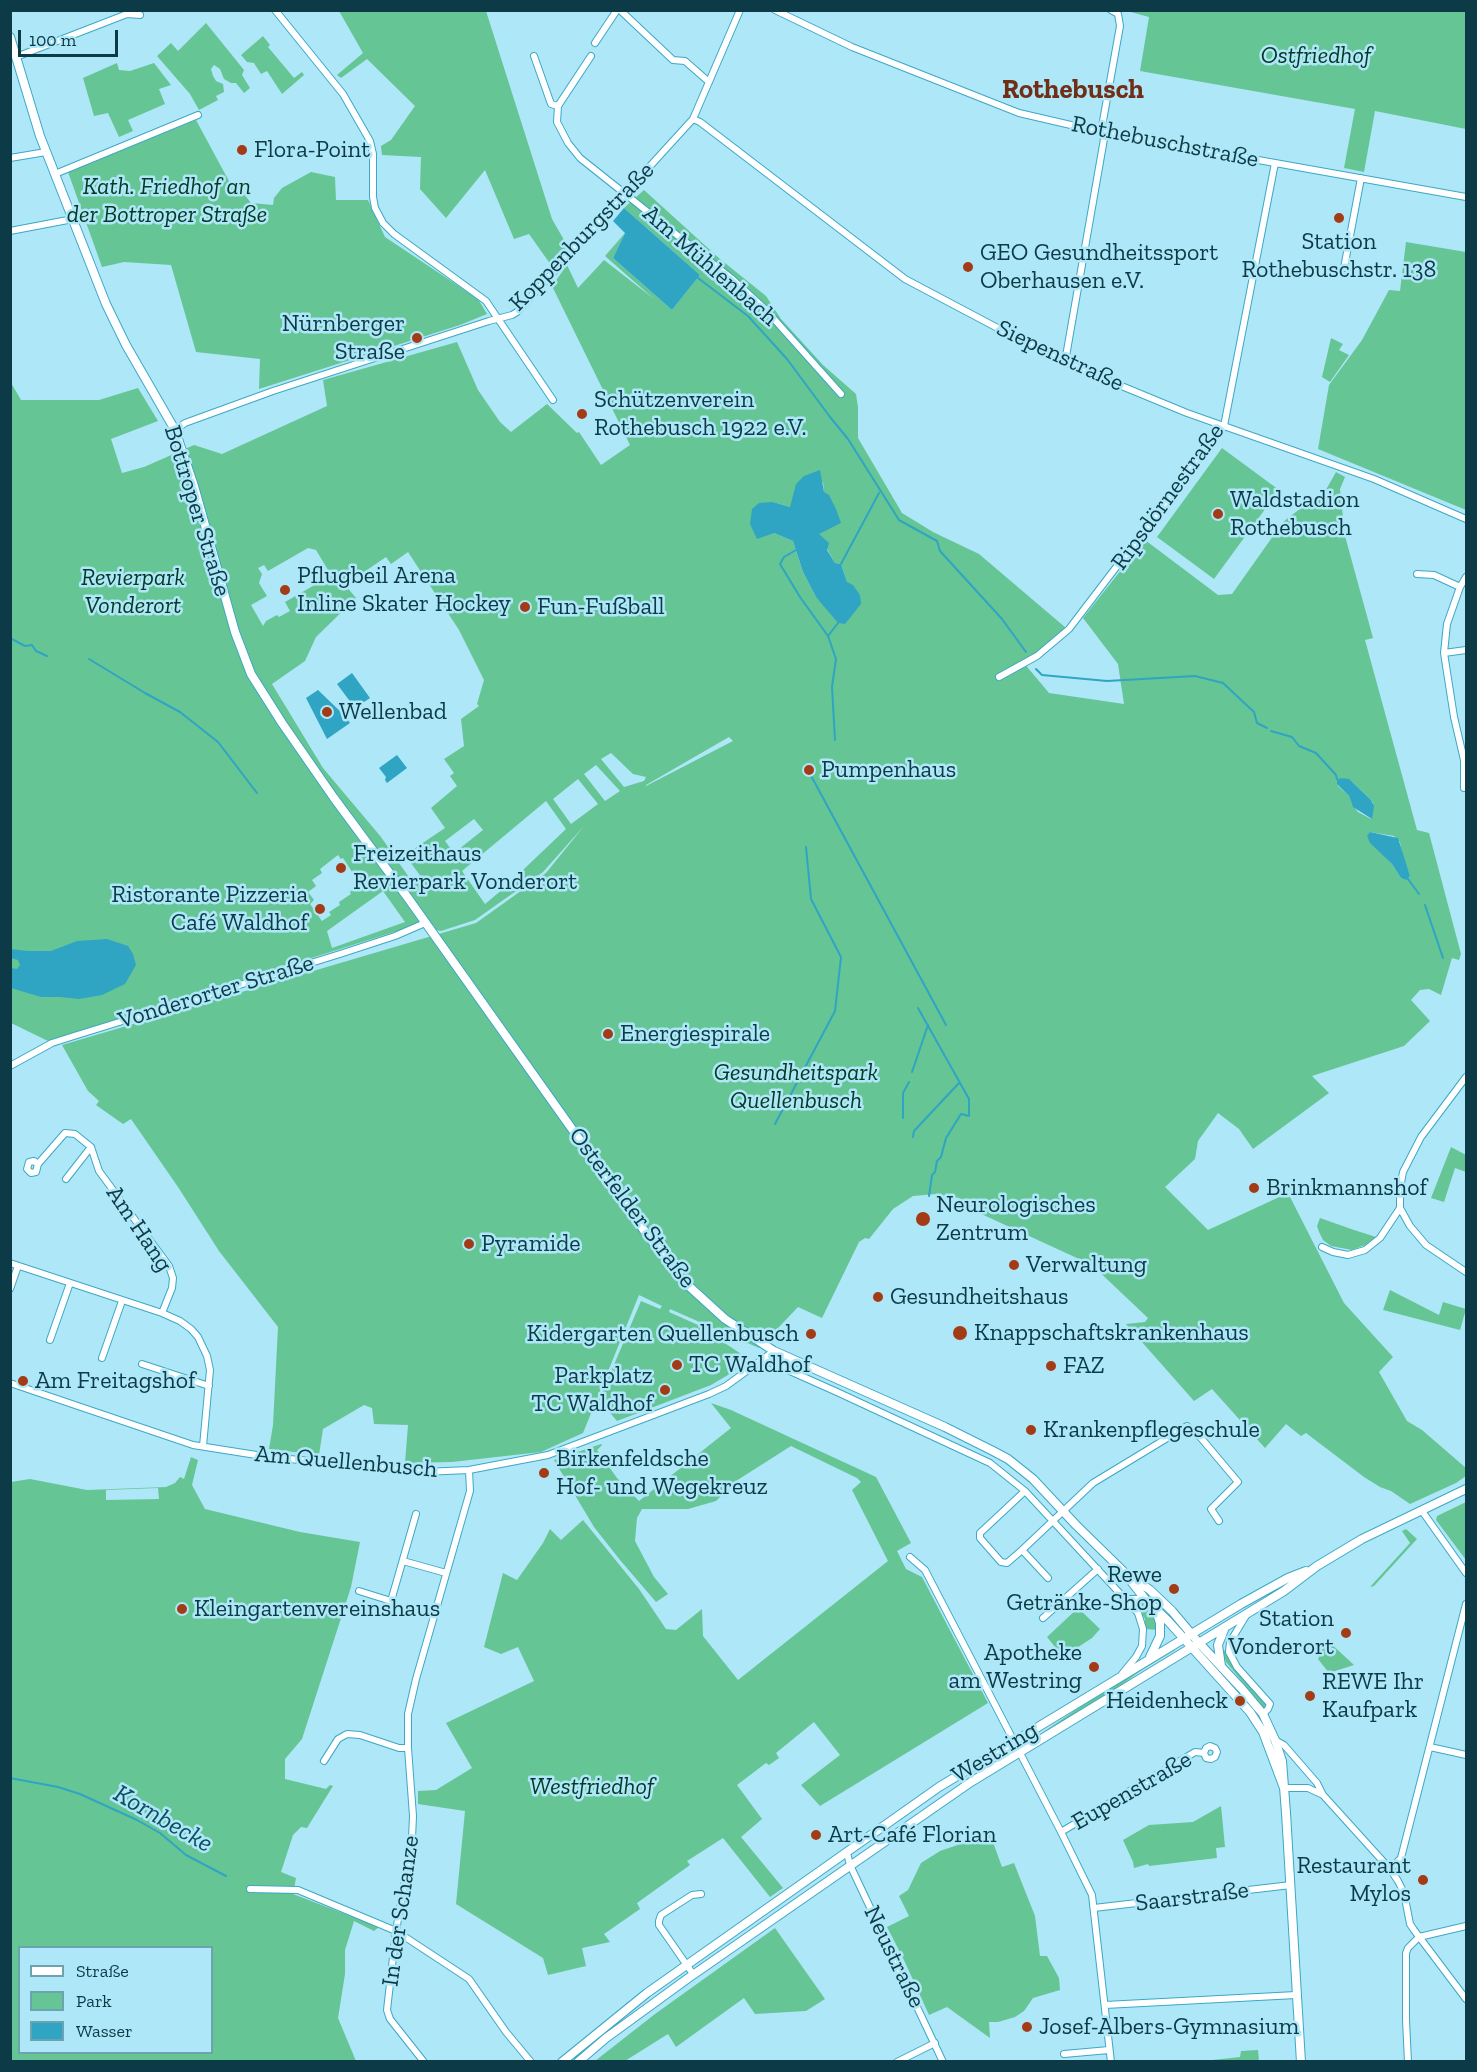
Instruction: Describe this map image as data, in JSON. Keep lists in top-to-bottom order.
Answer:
{
  "streets": {
    "main road": ["Bottroper Straße", "Osterfelder Straße", "Westring"],
    "street": [
      "Rothebuschstraße",
      "Koppenburgstraße",
      "Am Mühlenbach",
      "Siepenstraße",
      "Ripsdörnestraße",
      "Vonderorter Straße",
      "Am Hang",
      "Am Quellenbusch",
      "Eupenstraße",
      "Saarstraße",
      "In der Schanze",
      "Neustraße"
    ]
  },
  "crossings": [
    ["Rothebuschstraße", "Ripsdörnestraße"],
    ["Koppenburgstraße", "Am Mühlenbach"],
    ["Koppenburgstraße", "Siepenstraße"],
    ["Koppenburgstraße", "Bottroper Straße"],
    ["Siepenstraße", "Ripsdörnestraße"],
    ["Bottroper Straße", "Vonderorter Straße"],
    ["Bottroper Straße", "Osterfelder Straße"],
    ["Vonderorter Straße", "Osterfelder Straße"],
    ["Osterfelder Straße", "Am Quellenbusch"],
    ["Osterfelder Straße", "Westring"],
    ["Osterfelder Straße", "Saarstraße"],
    ["Am Quellenbusch", "In der Schanze"],
    ["Westring", "Neustraße"]
  ],
  "districts": ["Rothebusch"],
  "water": ["Kornbecke"],
  "parks": [
    "Ostfriedhof",
    "Kath. Friedhof an der Bottroper Straße",
    "Revierpark Vonderort",
    "Gesundheitspark Quellenbusch",
    "Westfriedhof"
  ],
  "places": [
    "Flora-Point",
    "Station Rothebuschstr. 138",
    "GEO Gesundheitssport Oberhausen e.V.",
    "Nürnberger Straße",
    "Schützenverein Rothebusch 1922 e.V.",
    "Waldstadion Rothebusch",
    "Pflugbeil Arena Inline Skater Hockey",
    "Fun-Fußball",
    "Wellenbad",
    "Pumpenhaus",
    "Freizeithaus Revierpark Vonderort",
    "Ristorante Pizzeria Café Waldhof",
    "Energiespirale",
    "Brinkmannshof",
    "Neurologisches Zentrum",
    "Pyramide",
    "Verwaltung",
    "Gesundheitshaus",
    "Knappschaftskrankenhaus",
    "Kidergarten Quellenbusch",
    "TC Waldhof",
    "FAZ",
    "Am Freitagshof",
    "Parkplatz TC Waldhof",
    "Krankenpflegeschule",
    "Birkenfeldsche Hof- und Wegekreuz",
    "Rewe Getränke-Shop",
    "Kleingartenvereinshaus",
    "Station Vonderort",
    "Apotheke am Westring",
    "REWE Ihr Kaufpark",
    "Heidenheck",
    "Art-Café Florian",
    "Restaurant Mylos",
    "Josef-Albers-Gymnasium"
  ],
  "legend": ["Straße", "Park", "Wasser"],
  "scale_bar": "100 m"
}
